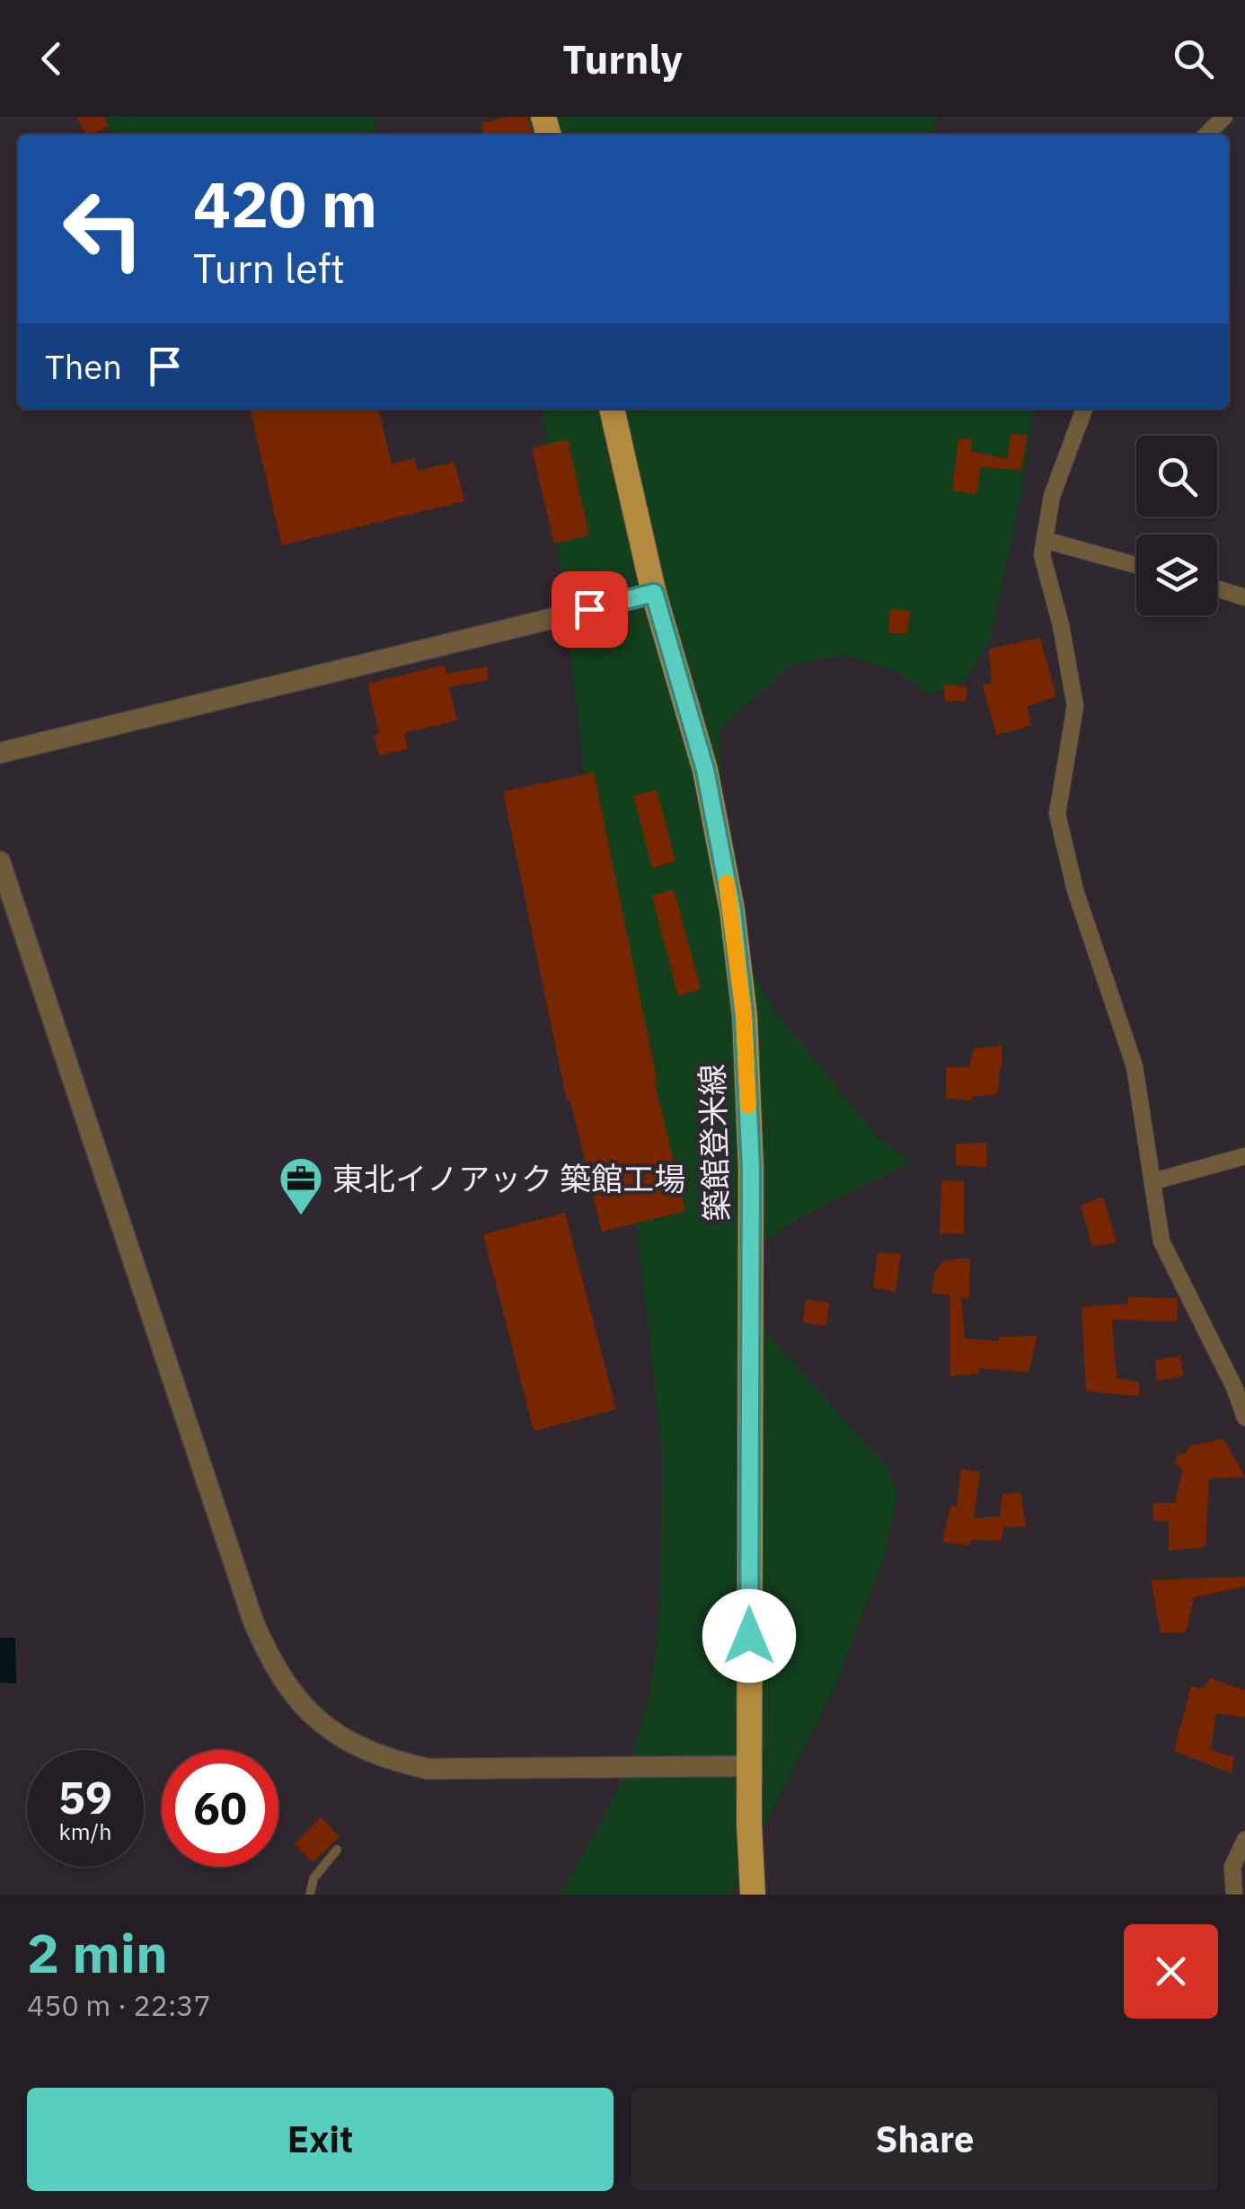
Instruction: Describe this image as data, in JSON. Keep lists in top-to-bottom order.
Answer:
{
  "streets": {
    "main road": ["築館登米線"]
  },
  "places": {
    "office": ["東北イノアック 築館工場"]
  },
  "page": {
    "header": "Turnly",
    "turn": ["420 m", "Turn left"],
    "then": "Then",
    "speed": "59 km/h",
    "limit": "60",
    "heading": ["2 min", "450 m · 22:37"],
    "buttons": ["Exit", "Share"]
  }
}
